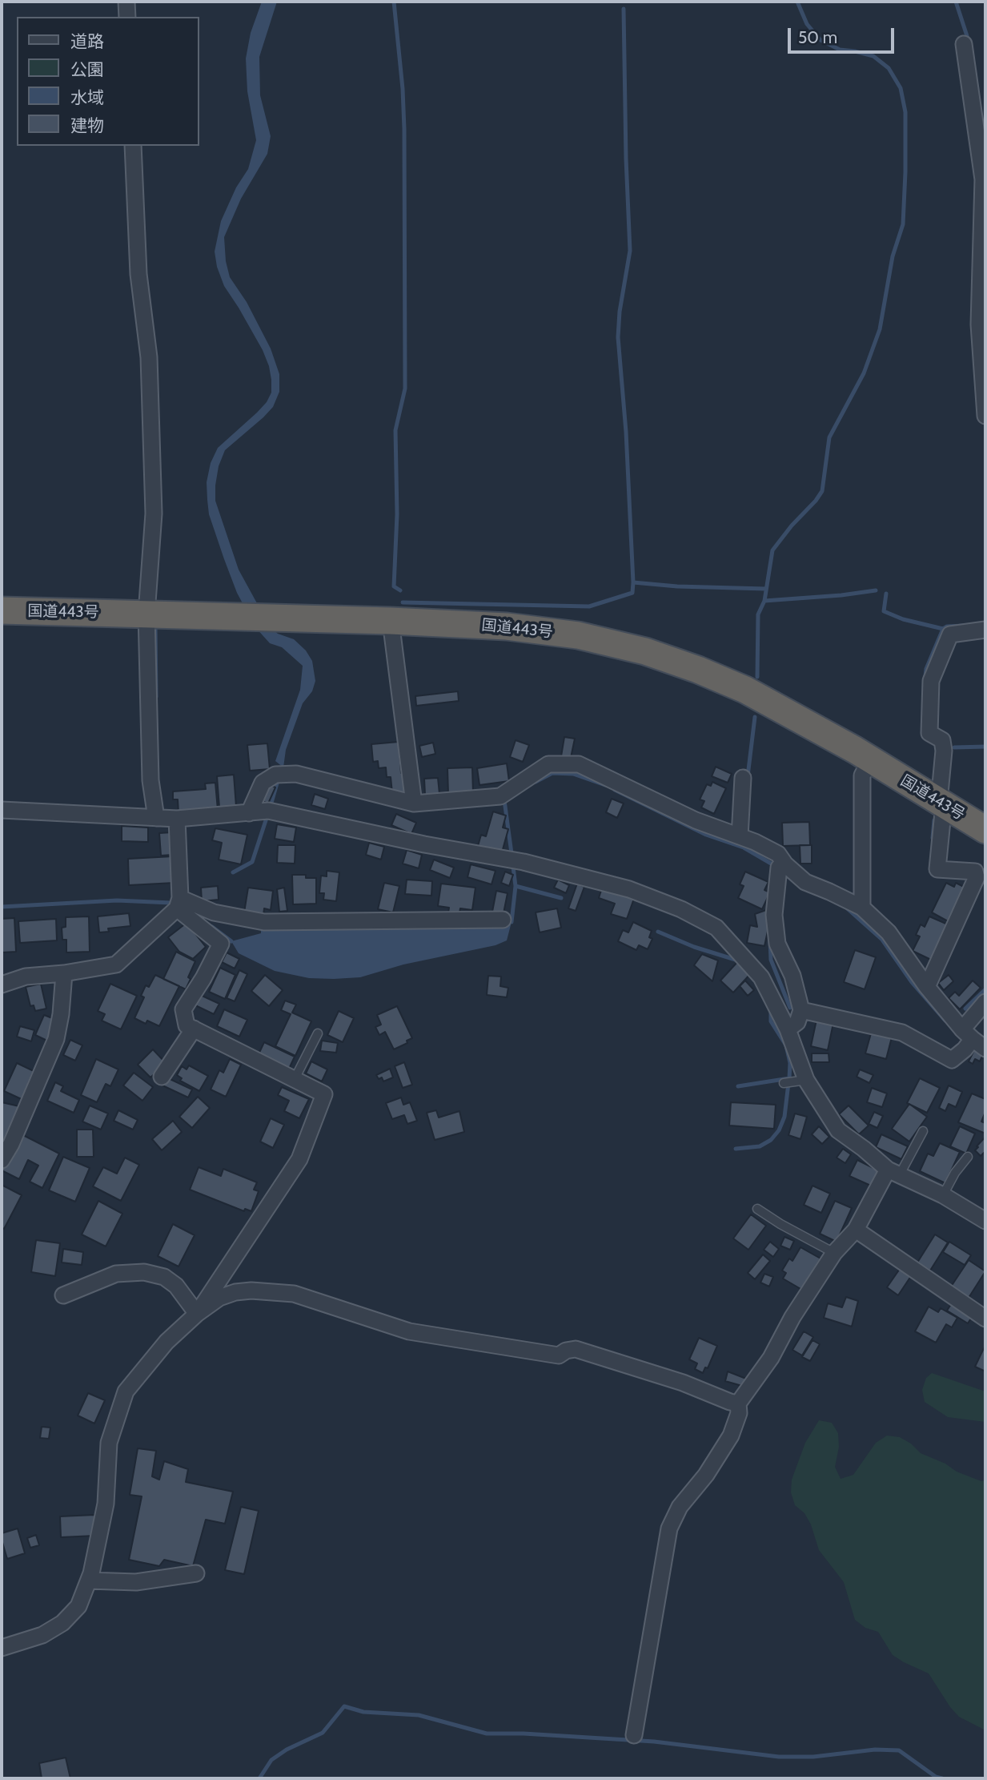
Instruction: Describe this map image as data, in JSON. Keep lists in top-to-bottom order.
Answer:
{
  "streets": {
    "highway": ["国道443号"]
  },
  "legend": [
    "道路",
    "公園",
    "水域",
    "建物"
  ],
  "scale_bar": "50 m"
}
